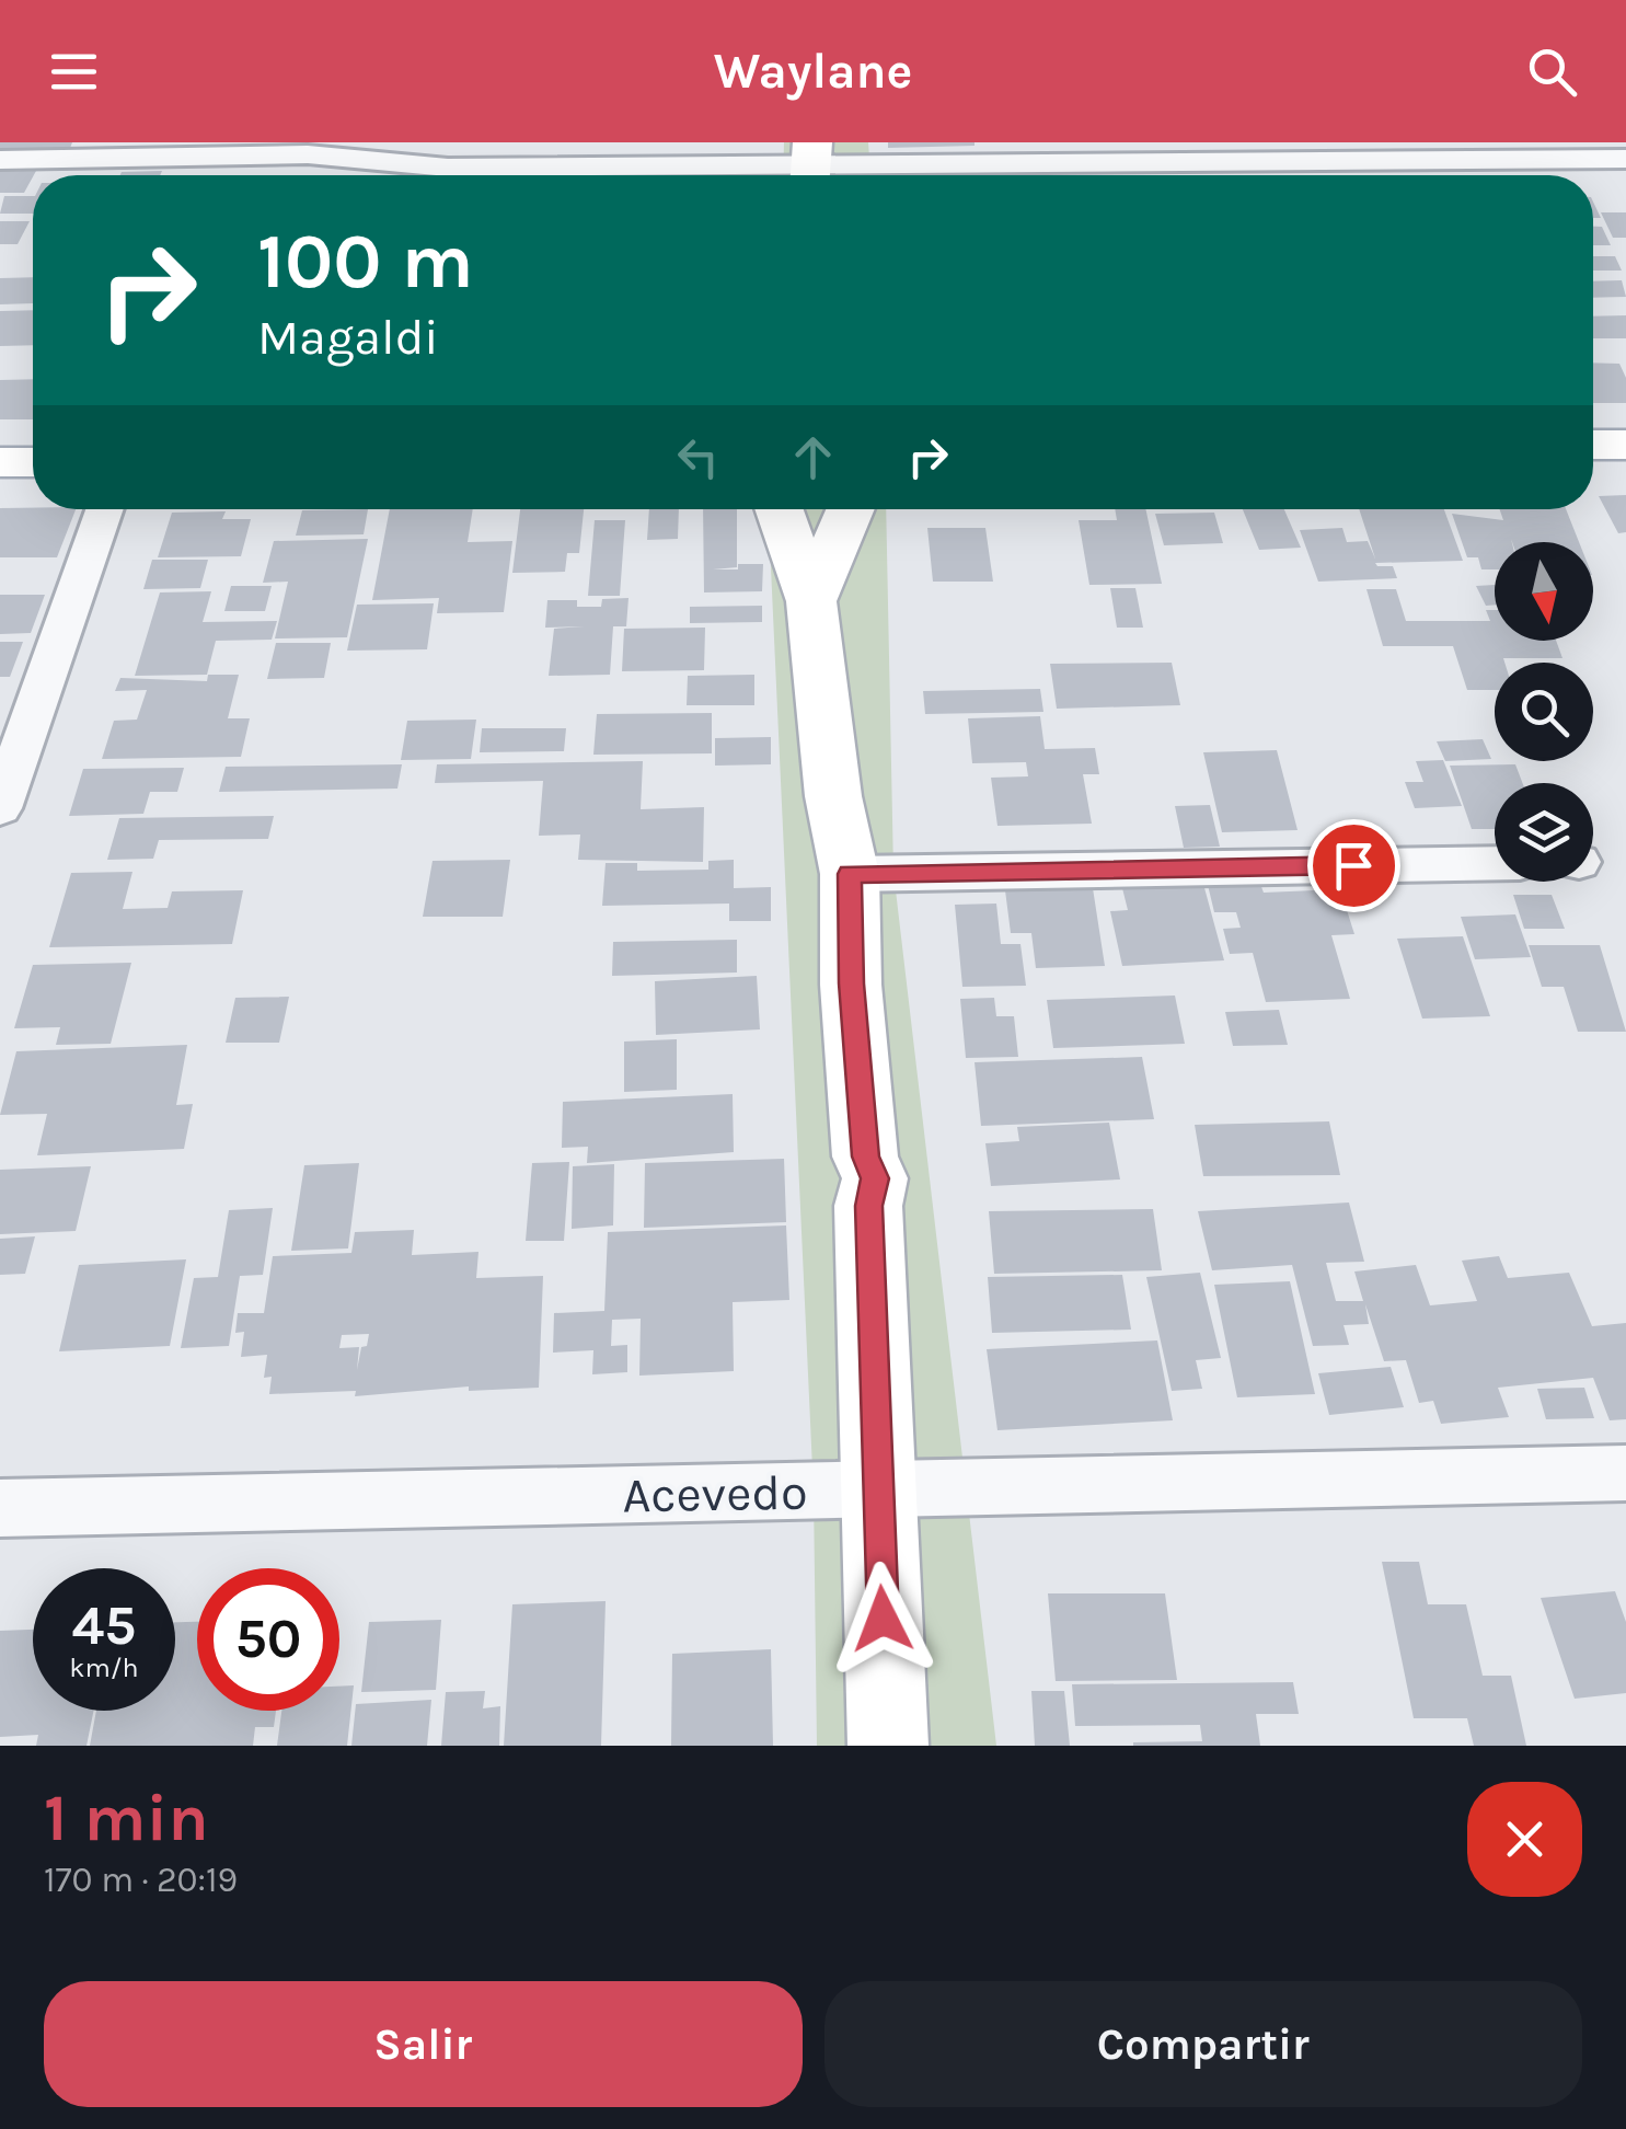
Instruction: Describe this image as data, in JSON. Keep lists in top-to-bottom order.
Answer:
{
  "streets": {
    "street": ["Acevedo"]
  },
  "north": "bottom",
  "page": {
    "header": "Waylane",
    "turn": ["100 m", "Magaldi"],
    "speed": "45 km/h",
    "limit": "50",
    "heading": ["1 min", "170 m · 20:19"],
    "buttons": ["Salir", "Compartir"]
  }
}
